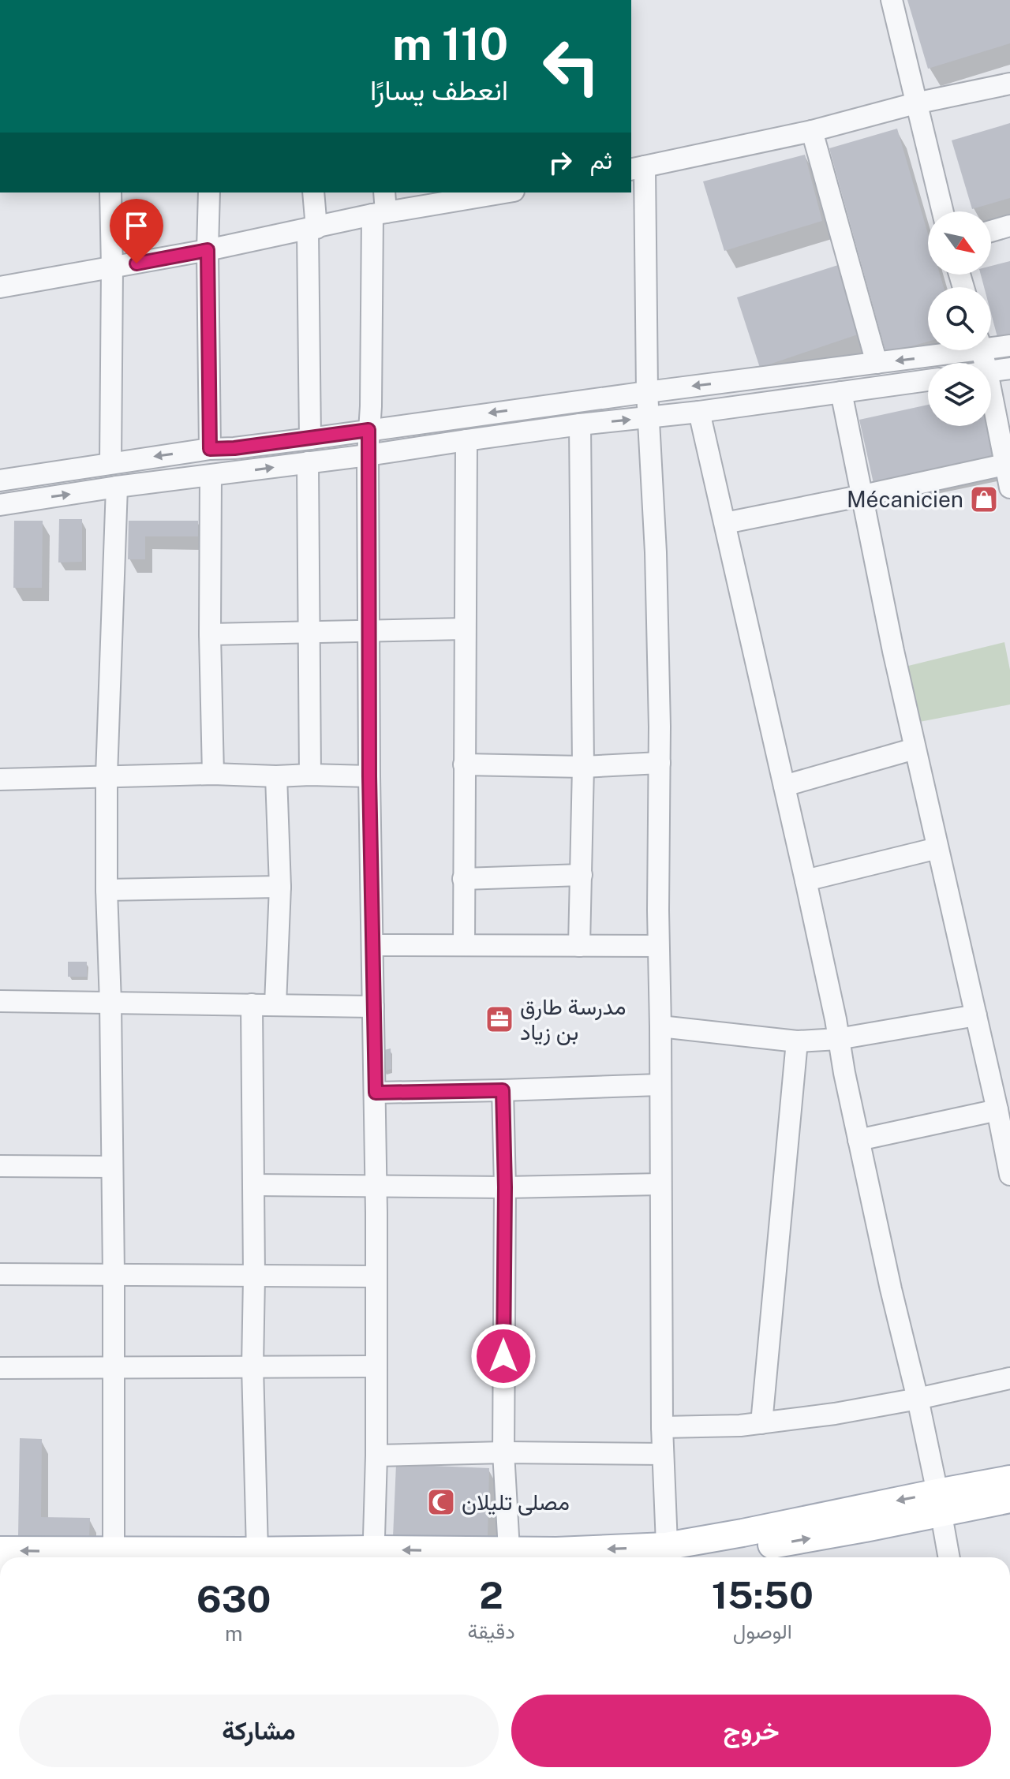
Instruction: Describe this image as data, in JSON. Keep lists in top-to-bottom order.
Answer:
{
  "places": {
    "shop": ["Mécanicien"],
    "office": ["مدرسة طارق بن زياد"],
    "mosque": ["مصلى تليلان"]
  },
  "north": "bottom right",
  "page": {
    "turn": ["110 m", "انعطف يسارًا"],
    "then": "ثم",
    "eta": [
      "15:50",
      "الوصول",
      "2",
      "دقيقة",
      "630",
      "m"
    ],
    "buttons": ["خروج", "مشاركة"]
  }
}
